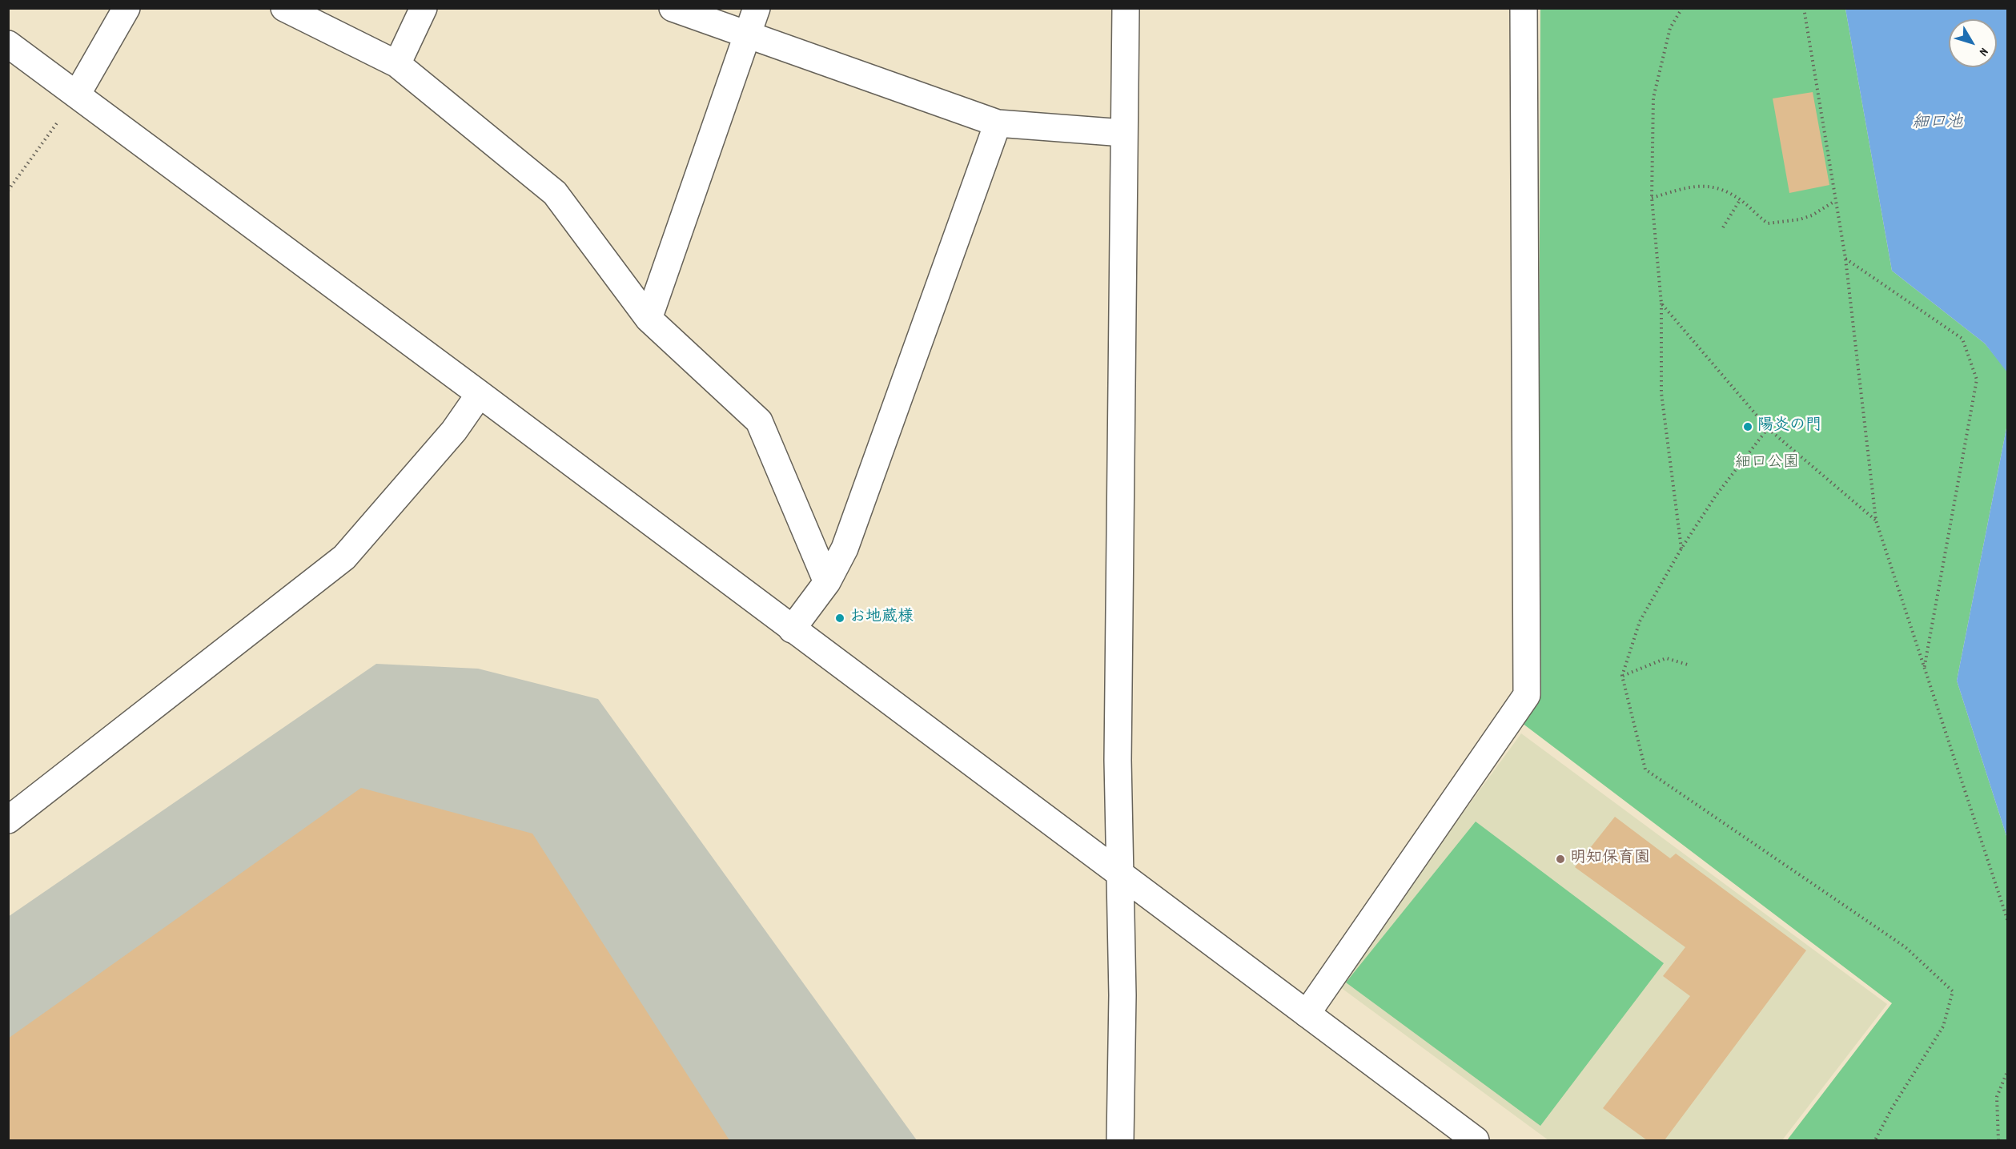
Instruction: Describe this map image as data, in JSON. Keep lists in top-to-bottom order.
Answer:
{
  "water": ["細口池"],
  "parks": ["細口公園"],
  "places": ["陽炎の門", "お地蔵様", "明知保育園"],
  "north": "bottom right"
}
